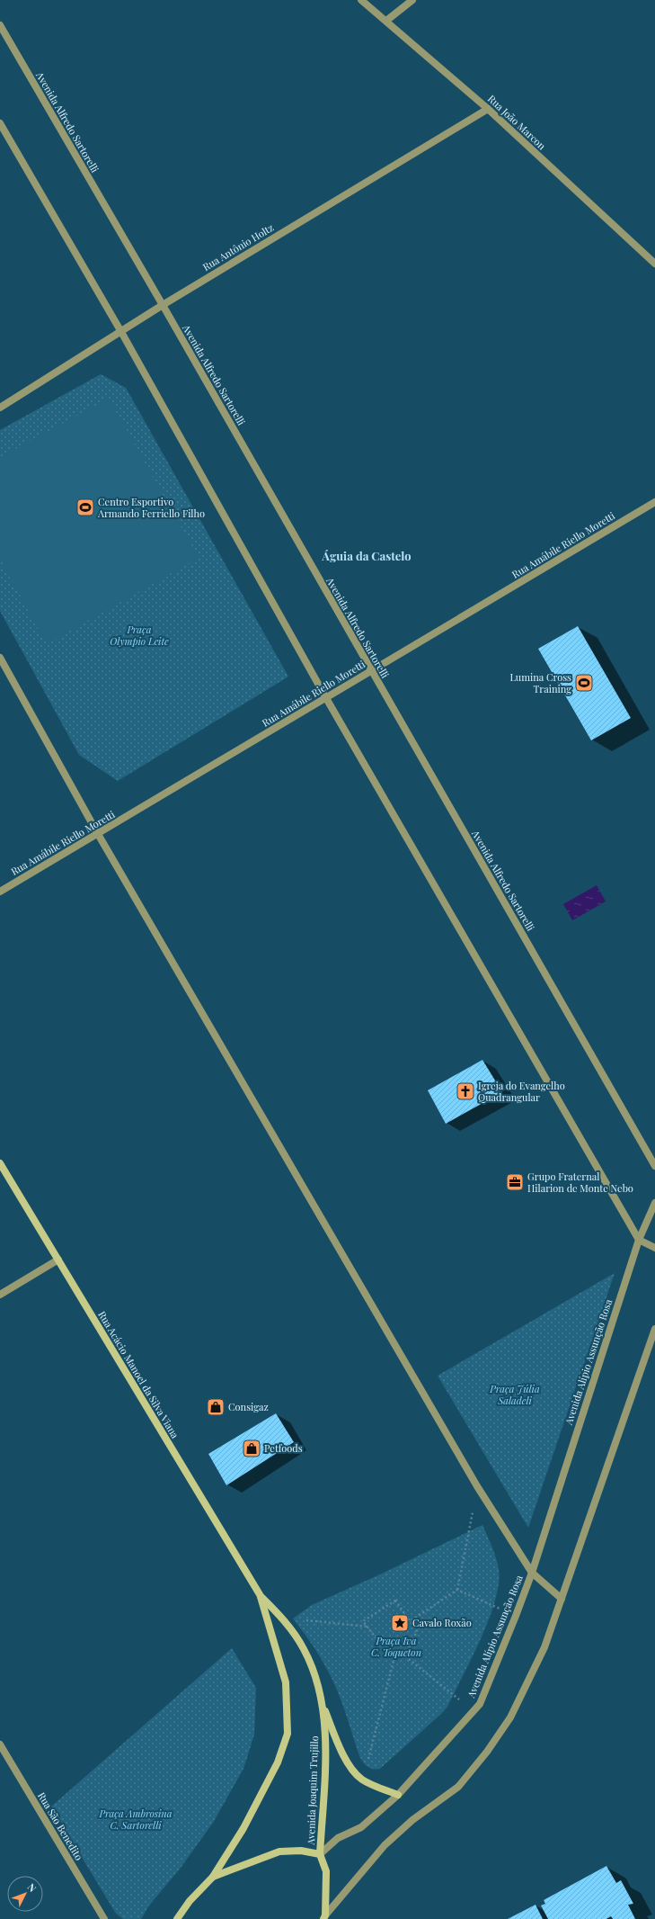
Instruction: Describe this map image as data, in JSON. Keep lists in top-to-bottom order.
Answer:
{
  "streets": {
    "main road": ["Rua Acácio Manoel da Silva Viana", "Avenida Joaquim Trujillo"],
    "street": [
      "Avenida Alfredo Sartorelli",
      "Rua João Marcon",
      "Rua Antônio Holtz",
      "Rua Amábile Riello Moretti",
      "Avenida Alípio Assunção Rosa",
      "Rua São Benedito"
    ]
  },
  "crossings": [
    ["Avenida Alfredo Sartorelli", "Rua Antônio Holtz"],
    ["Avenida Alfredo Sartorelli", "Rua Amábile Riello Moretti"],
    ["Rua João Marcon", "Rua Antônio Holtz"],
    ["Avenida Alípio Assunção Rosa", "Avenida Joaquim Trujillo"],
    ["Rua Acácio Manoel da Silva Viana", "Avenida Joaquim Trujillo"]
  ],
  "districts": ["Águia da Castelo"],
  "parks": [
    "Praça Olympio Leite",
    "Praça Júlia Saladeli",
    "Praça Iva C. Toqueton",
    "Praça Ambrosina C. Sartorelli"
  ],
  "places": {
    "sports": ["Centro Esportivo Armando Ferriello Filho", "Lumina Cross Training"],
    "church": ["Igreja do Evangelho Quadrangular"],
    "office": ["Grupo Fraternal Hilarion de Monte Nebo"],
    "shop": ["Consigaz", "Petfoods"],
    "place": ["Cavalo Roxão"]
  },
  "north": "top right"
}
